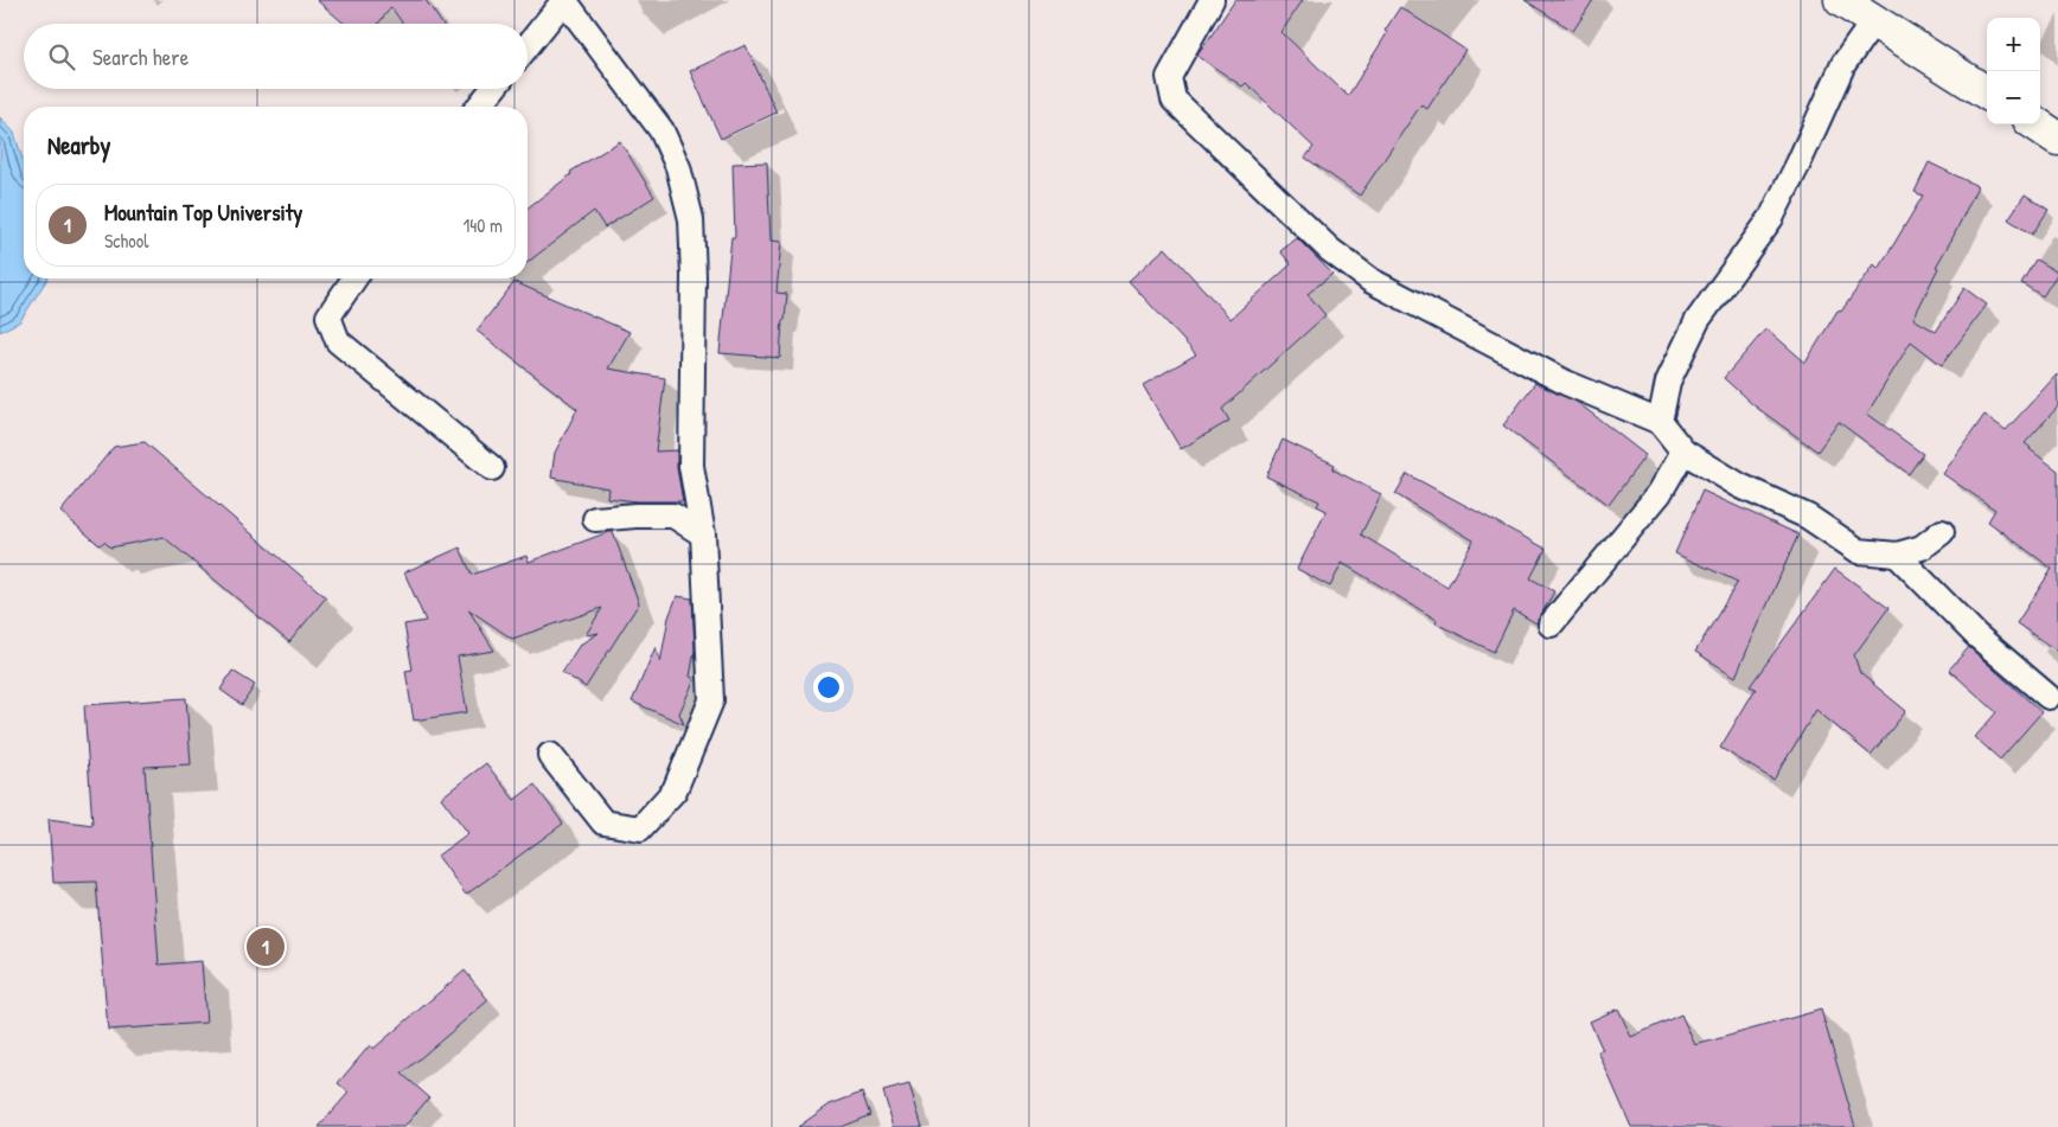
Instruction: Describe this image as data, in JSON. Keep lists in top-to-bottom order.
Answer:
{
  "page": {
    "map_buttons": ["+", "−"],
    "search": "Search here",
    "heading": "Nearby",
    "list": [
      {
        "mark": "1",
        "name": "Mountain Top University",
        "note": "School",
        "value": "140 m"
      }
    ],
    "pins": "1"
  }
}
